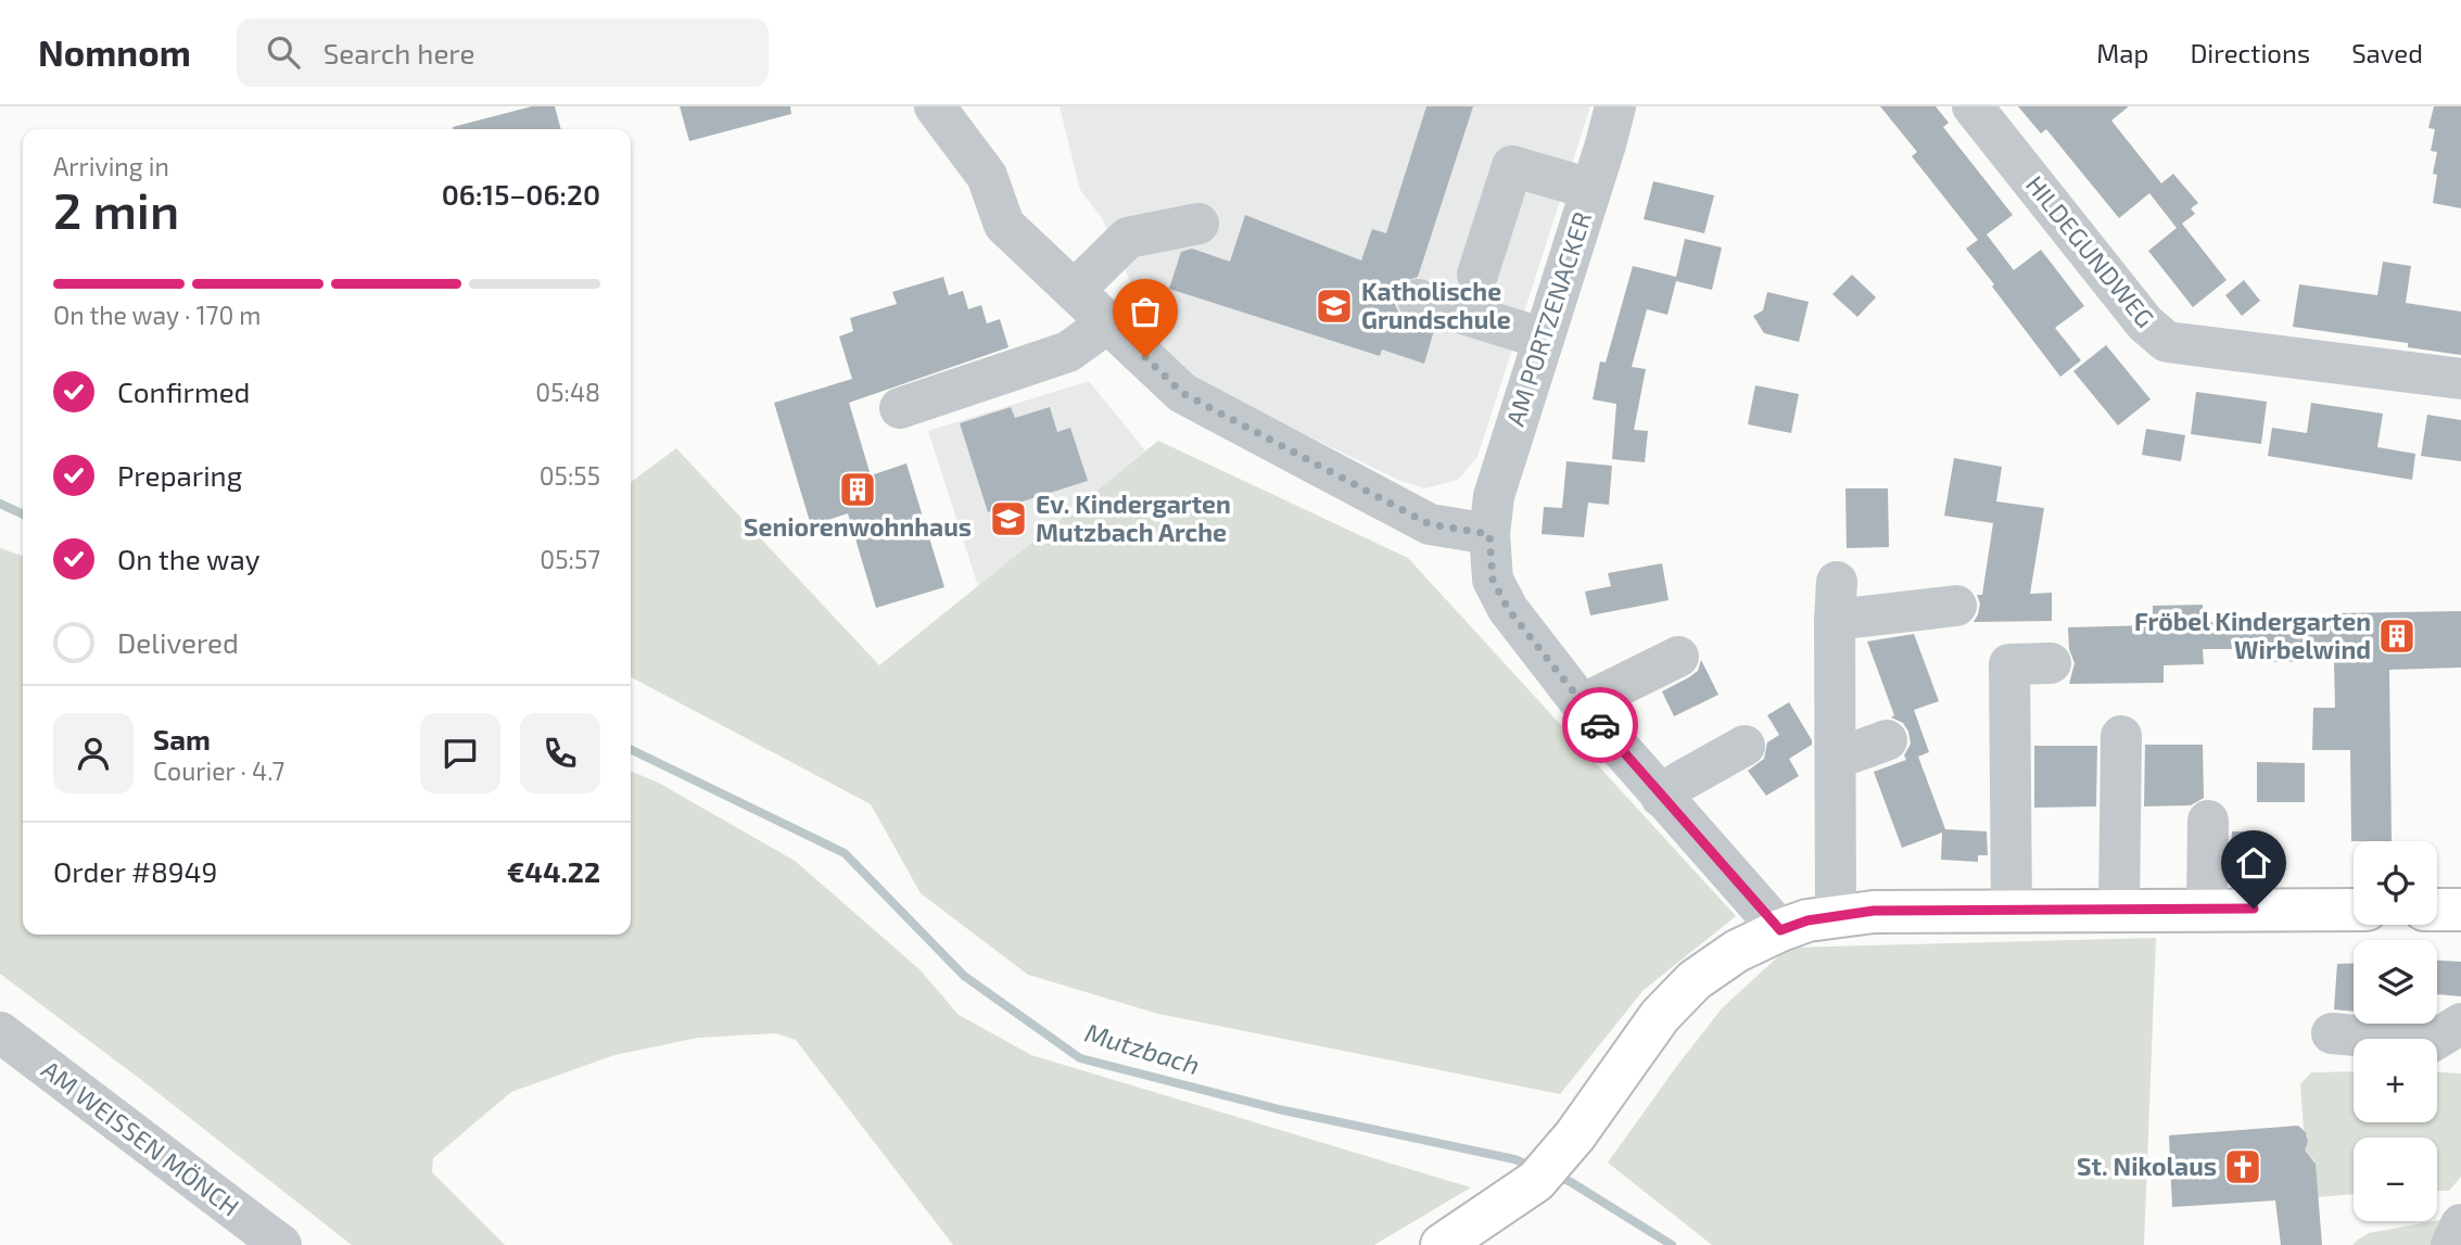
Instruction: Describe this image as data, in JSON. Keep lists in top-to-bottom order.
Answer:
{
  "streets": {
    "street": ["HILDEGUNDWEG", "AM PORTZENACKER", "AM WEISSEN MÖNCH"]
  },
  "water": ["Mutzbach"],
  "places": {
    "school or university": ["Katholische Grundschule", "Ev. Kindergarten Mutzbach Arche"],
    "building": ["Seniorenwohnhaus", "Fröbel Kindergarten Wirbelwind"],
    "church": ["St. Nikolaus"]
  },
  "page": {
    "header": "Nomnom",
    "search": "Search here",
    "nav": ["Map", "Directions", "Saved"],
    "heading": ["2 min", "Arriving in", "06:15–06:20"],
    "panel": [
      "Sam",
      "Courier · 4.7",
      "Order #8949",
      "€44.22"
    ],
    "bar": "On the way · 170 m",
    "list": [
      ["Confirmed", "05:48"],
      ["Preparing", "05:55"],
      ["On the way", "05:57"],
      "Delivered"
    ],
    "map_buttons": ["+", "−"]
  }
}
